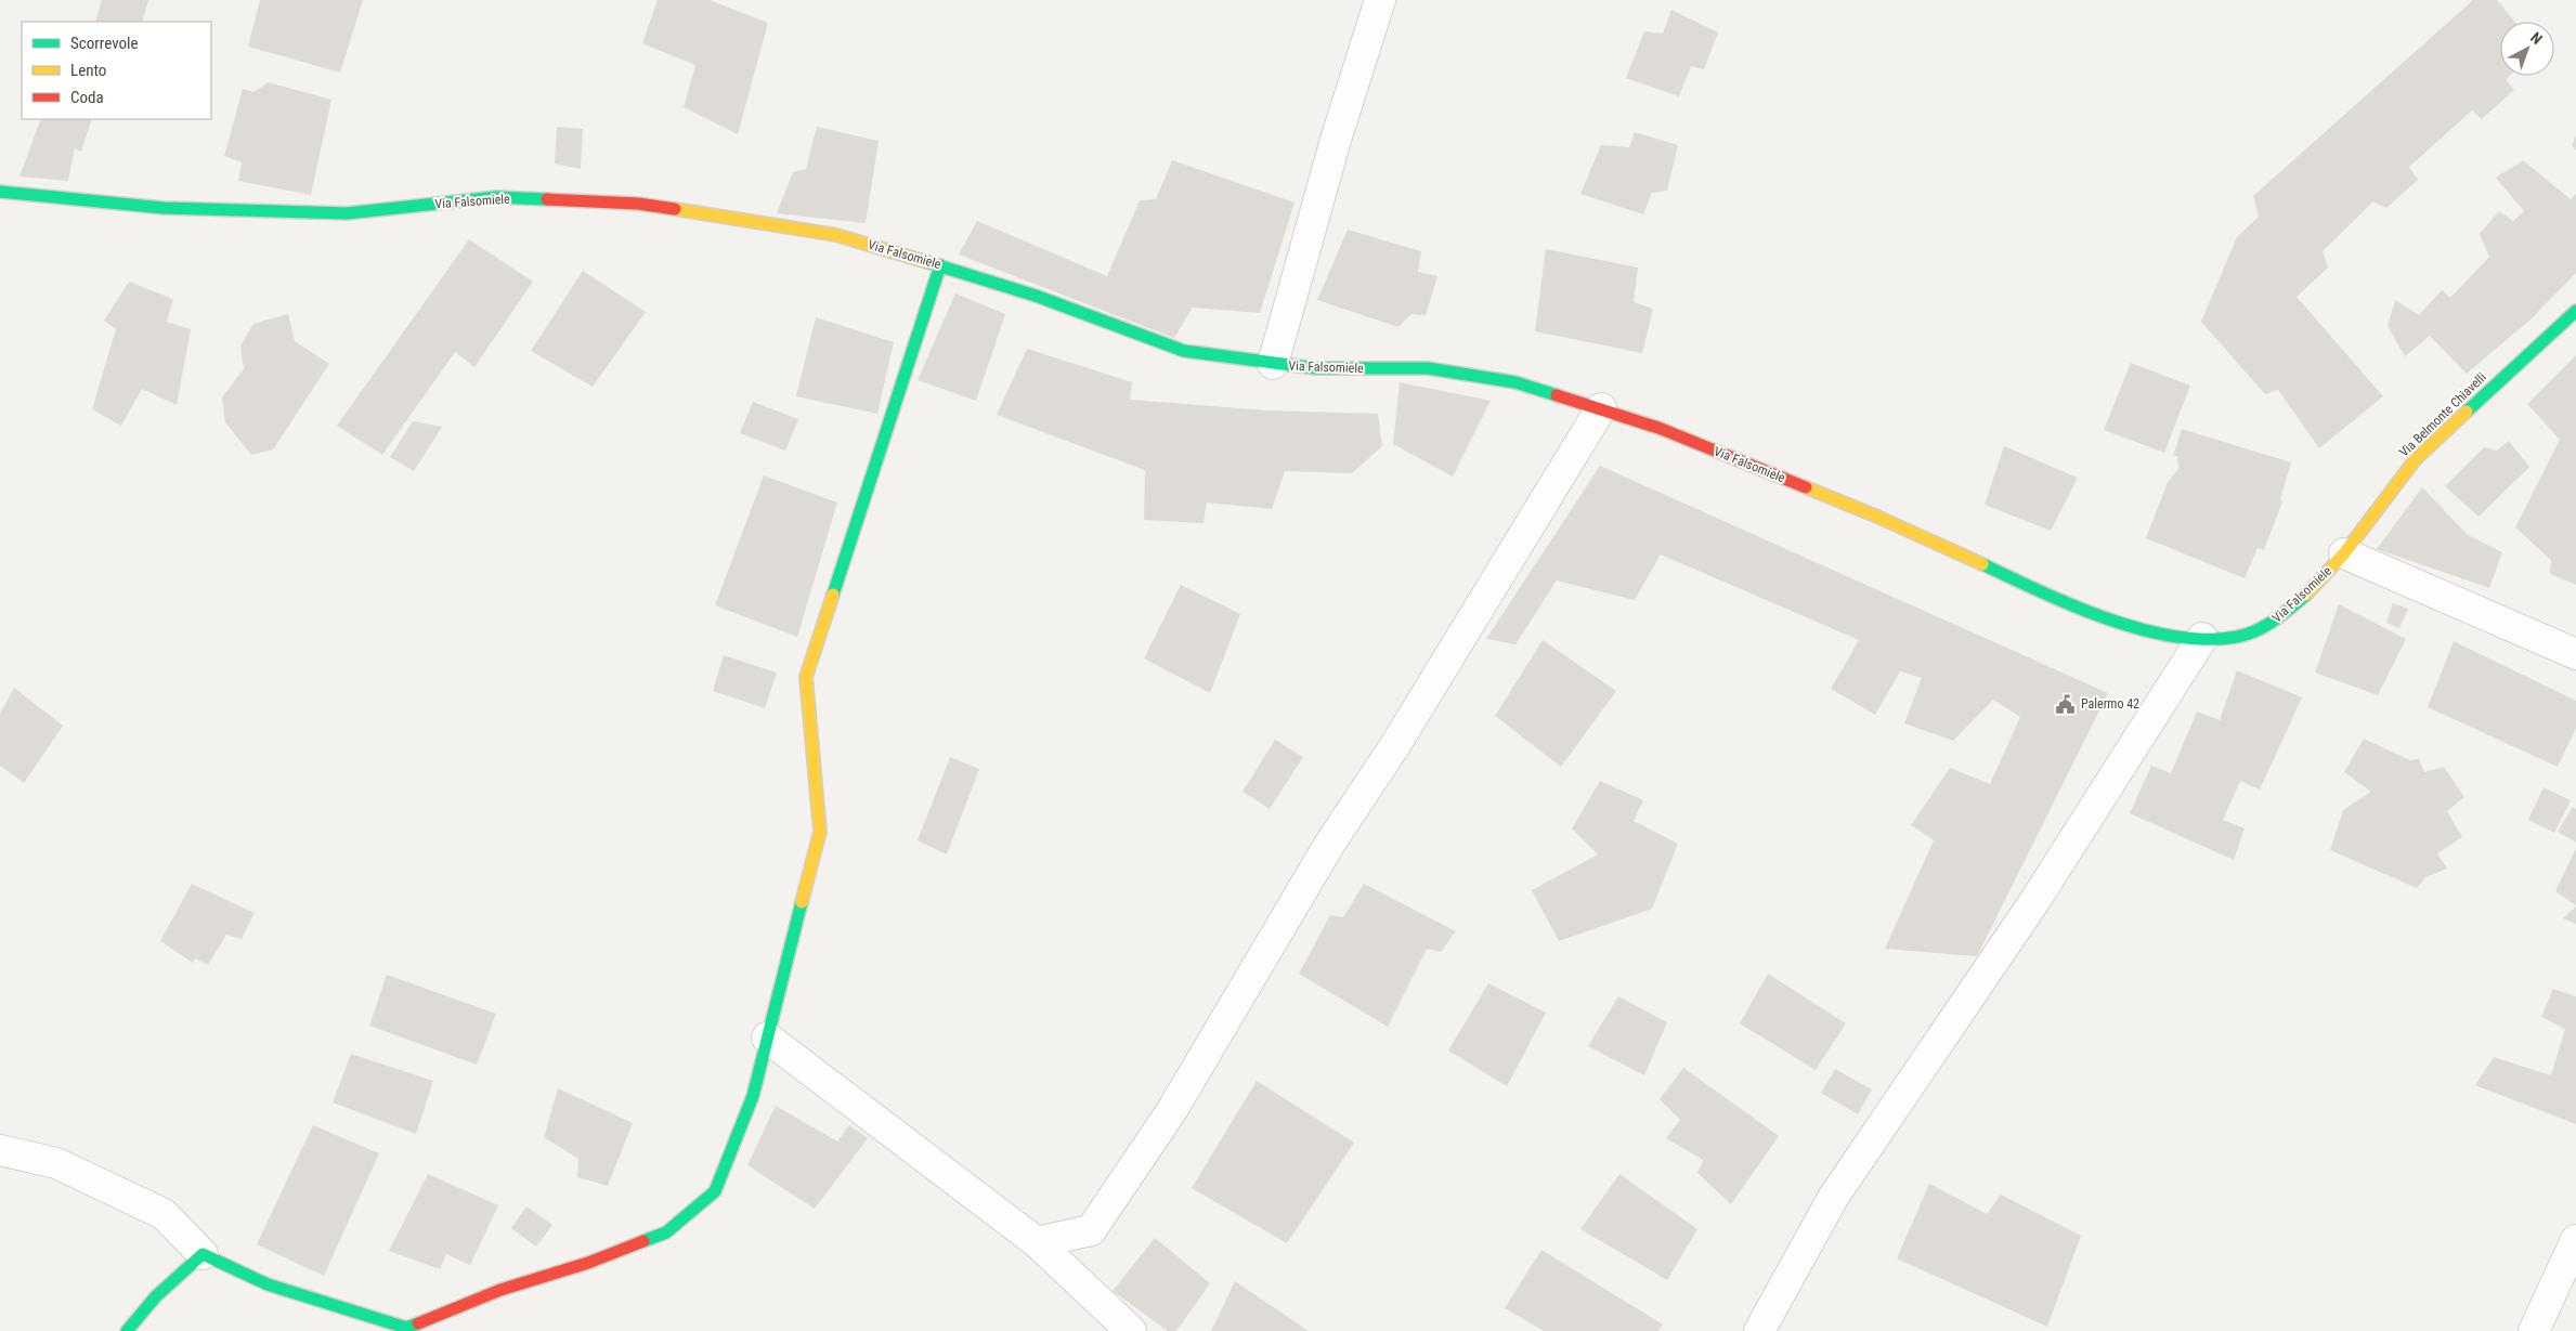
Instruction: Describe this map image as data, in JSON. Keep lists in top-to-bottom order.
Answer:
{
  "streets": {
    "street": ["Via Falsomiele", "Via Belmonte Chiavelli"]
  },
  "crossings": [
    ["Via Falsomiele", "Via Belmonte Chiavelli"]
  ],
  "places": {
    "public building": ["Palermo 42"]
  },
  "legend": ["Scorrevole", "Lento", "Coda"],
  "north": "top right"
}
